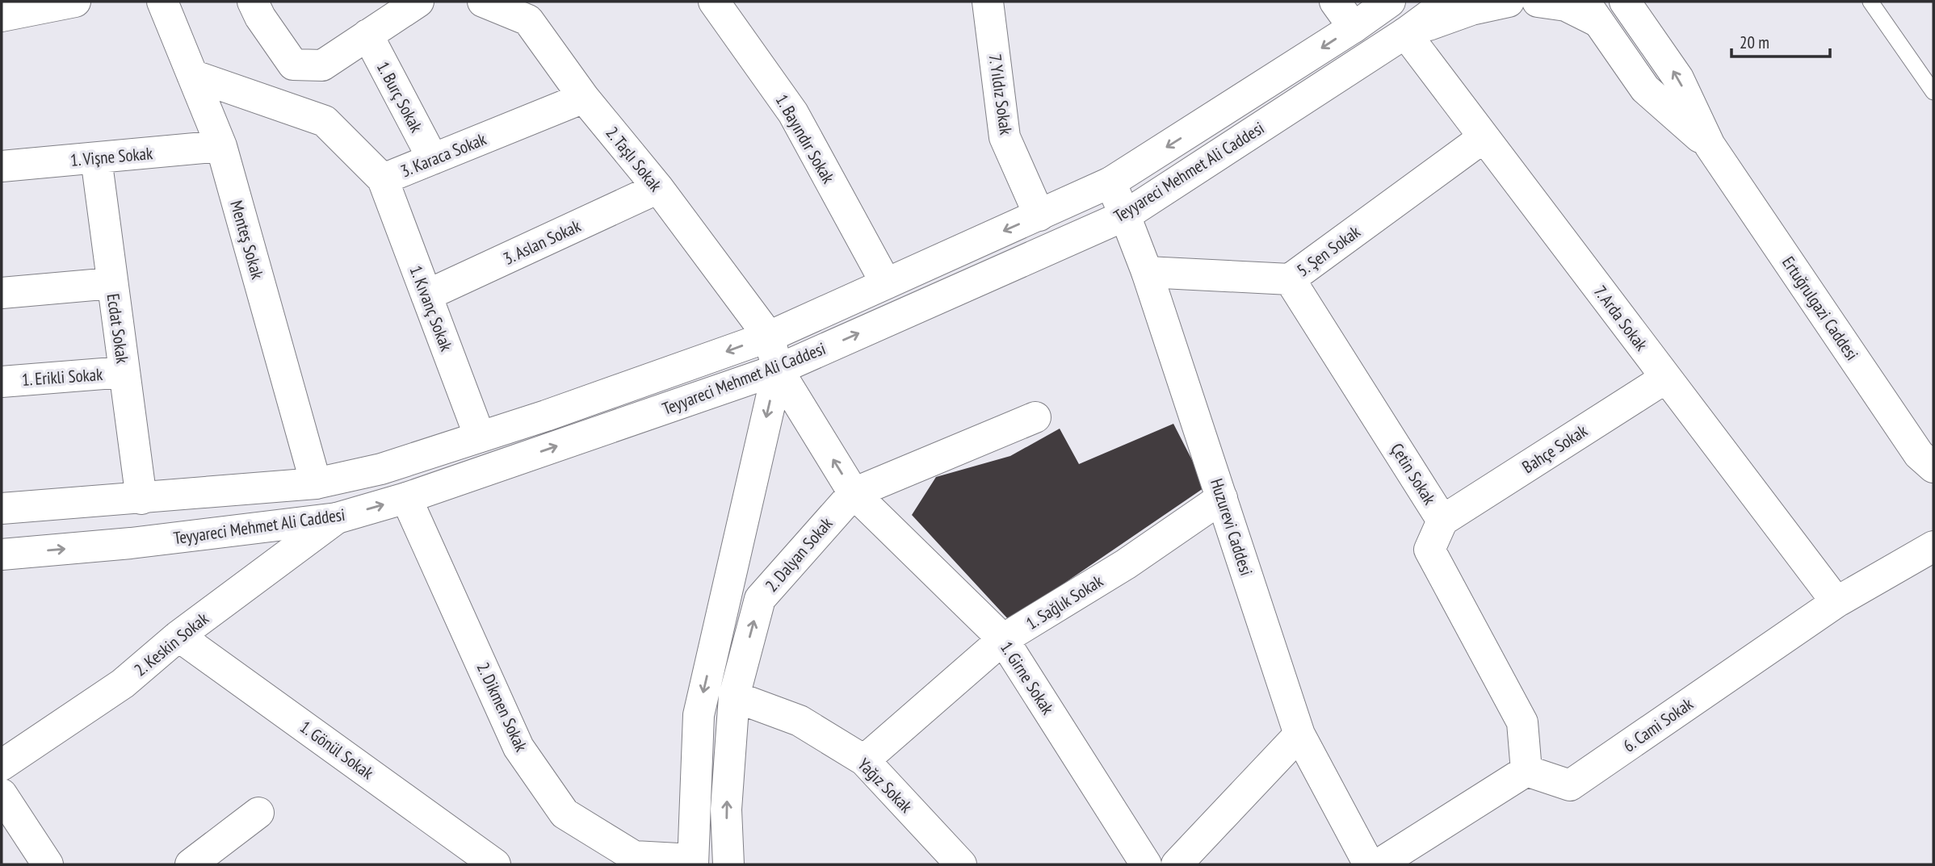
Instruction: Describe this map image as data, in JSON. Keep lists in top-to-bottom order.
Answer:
{
  "streets": {
    "street": [
      "7. Yıldız Sokak",
      "1. Burç Sokak",
      "1. Bayındır Sokak",
      "3. Karaca Sokak",
      "1. Vişne Sokak",
      "2. Taşlı Sokak",
      "Teyyareci Mehmet Ali Caddesi",
      "Menteş Sokak",
      "3. Aslan Sokak",
      "5. Şen Sokak",
      "1. Kıvanç Sokak",
      "Ertuğrulgazi Caddesi",
      "7. Arda Sokak",
      "Ecdat Sokak",
      "1. Erikli Sokak",
      "Bahçe Sokak",
      "Çetin Sokak",
      "Huzurevi Caddesi",
      "2. Dalyan Sokak",
      "1. Sağlık Sokak",
      "2. Keskin Sokak",
      "1. Girne Sokak",
      "2. Dikmen Sokak",
      "6. Cami Sokak",
      "1. Gönül Sokak",
      "Yağız Sokak"
    ]
  },
  "crossings": [
    ["7. Yıldız Sokak", "Teyyareci Mehmet Ali Caddesi"],
    ["1. Burç Sokak", "3. Karaca Sokak"],
    ["1. Bayındır Sokak", "Teyyareci Mehmet Ali Caddesi"],
    ["3. Karaca Sokak", "2. Taşlı Sokak"],
    ["3. Karaca Sokak", "Menteş Sokak"],
    ["3. Karaca Sokak", "1. Kıvanç Sokak"],
    ["1. Vişne Sokak", "Menteş Sokak"],
    ["1. Vişne Sokak", "Ecdat Sokak"],
    ["2. Taşlı Sokak", "Teyyareci Mehmet Ali Caddesi"],
    ["2. Taşlı Sokak", "3. Aslan Sokak"],
    ["Teyyareci Mehmet Ali Caddesi", "Menteş Sokak"],
    ["Teyyareci Mehmet Ali Caddesi", "1. Kıvanç Sokak"],
    ["Teyyareci Mehmet Ali Caddesi", "7. Arda Sokak"],
    ["Teyyareci Mehmet Ali Caddesi", "Ecdat Sokak"],
    ["Teyyareci Mehmet Ali Caddesi", "Huzurevi Caddesi"],
    ["Teyyareci Mehmet Ali Caddesi", "2. Keskin Sokak"],
    ["Teyyareci Mehmet Ali Caddesi", "2. Dikmen Sokak"],
    ["3. Aslan Sokak", "1. Kıvanç Sokak"],
    ["5. Şen Sokak", "7. Arda Sokak"],
    ["5. Şen Sokak", "Çetin Sokak"],
    ["5. Şen Sokak", "Huzurevi Caddesi"],
    ["7. Arda Sokak", "Bahçe Sokak"],
    ["7. Arda Sokak", "6. Cami Sokak"],
    ["Ecdat Sokak", "1. Erikli Sokak"],
    ["Bahçe Sokak", "Çetin Sokak"],
    ["Çetin Sokak", "6. Cami Sokak"],
    ["Huzurevi Caddesi", "1. Sağlık Sokak"],
    ["2. Dalyan Sokak", "1. Girne Sokak"],
    ["2. Dalyan Sokak", "Yağız Sokak"],
    ["1. Sağlık Sokak", "1. Girne Sokak"],
    ["1. Sağlık Sokak", "Yağız Sokak"],
    ["2. Keskin Sokak", "1. Gönül Sokak"]
  ],
  "scale_bar": "20 m"
}
